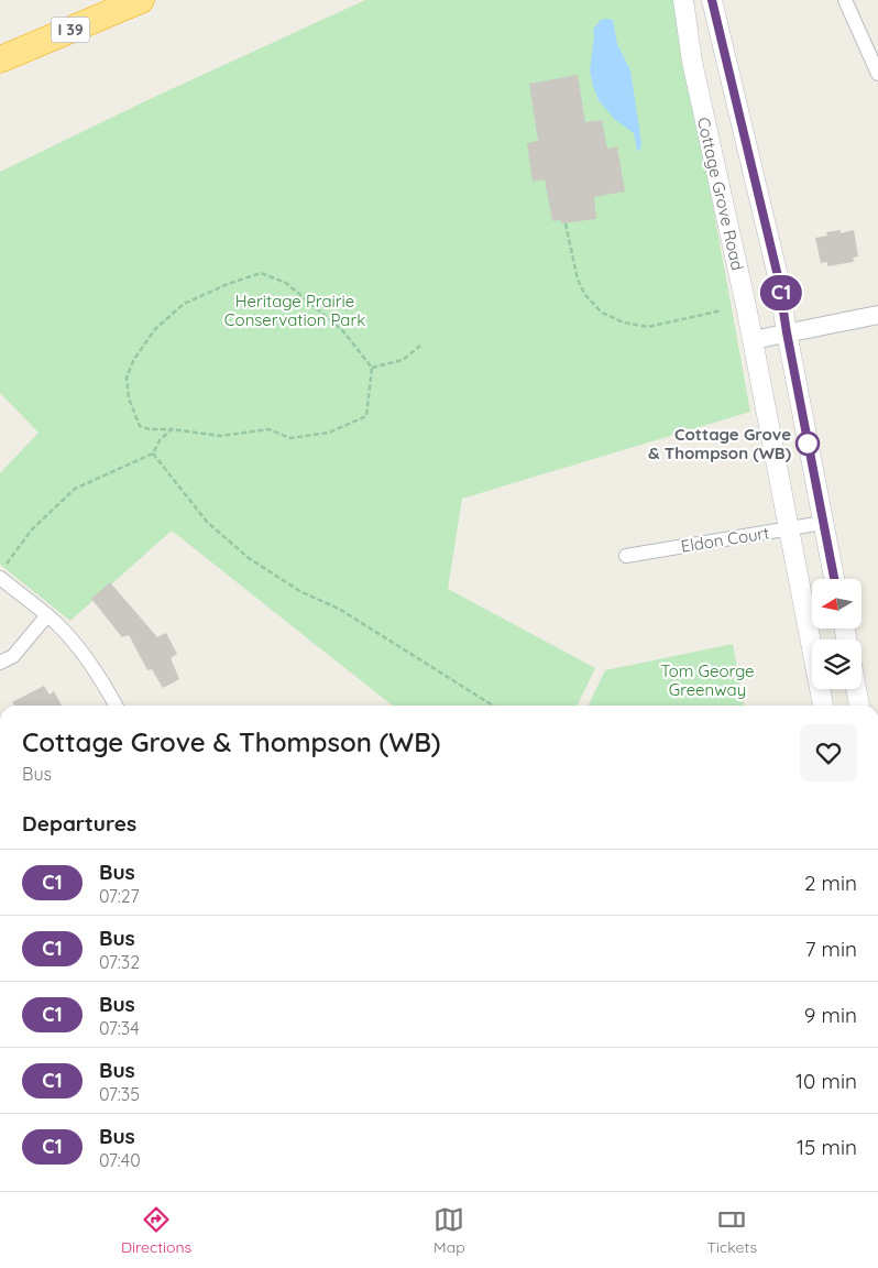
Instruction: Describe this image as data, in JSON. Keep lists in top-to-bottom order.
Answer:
{
  "streets": {
    "highway": ["I 39"],
    "main road": ["Cottage Grove Road"],
    "street": ["Eldon Court"]
  },
  "crossings": [
    ["Cottage Grove Road", "Eldon Court"]
  ],
  "parks": ["Heritage Prairie Conservation Park", "Tom George Greenway"],
  "places": ["Cottage Grove & Thompson (WB)"],
  "lines": ["bus line C1"],
  "north": "left",
  "page": {
    "on_map": "C1",
    "heading": [
      ["Cottage Grove & Thompson (WB)", "Bus"],
      "Departures"
    ],
    "list": [
      {
        "mark": "C1",
        "name": "Bus",
        "note": "07:27",
        "value": "2 min"
      },
      {
        "mark": "C1",
        "name": "Bus",
        "note": "07:32",
        "value": "7 min"
      },
      {
        "mark": "C1",
        "name": "Bus",
        "note": "07:34",
        "value": "9 min"
      },
      {
        "mark": "C1",
        "name": "Bus",
        "note": "07:35",
        "value": "10 min"
      },
      {
        "mark": "C1",
        "name": "Bus",
        "note": "07:40",
        "value": "15 min"
      }
    ],
    "tabs": ["Directions", "Map", "Tickets"]
  }
}
